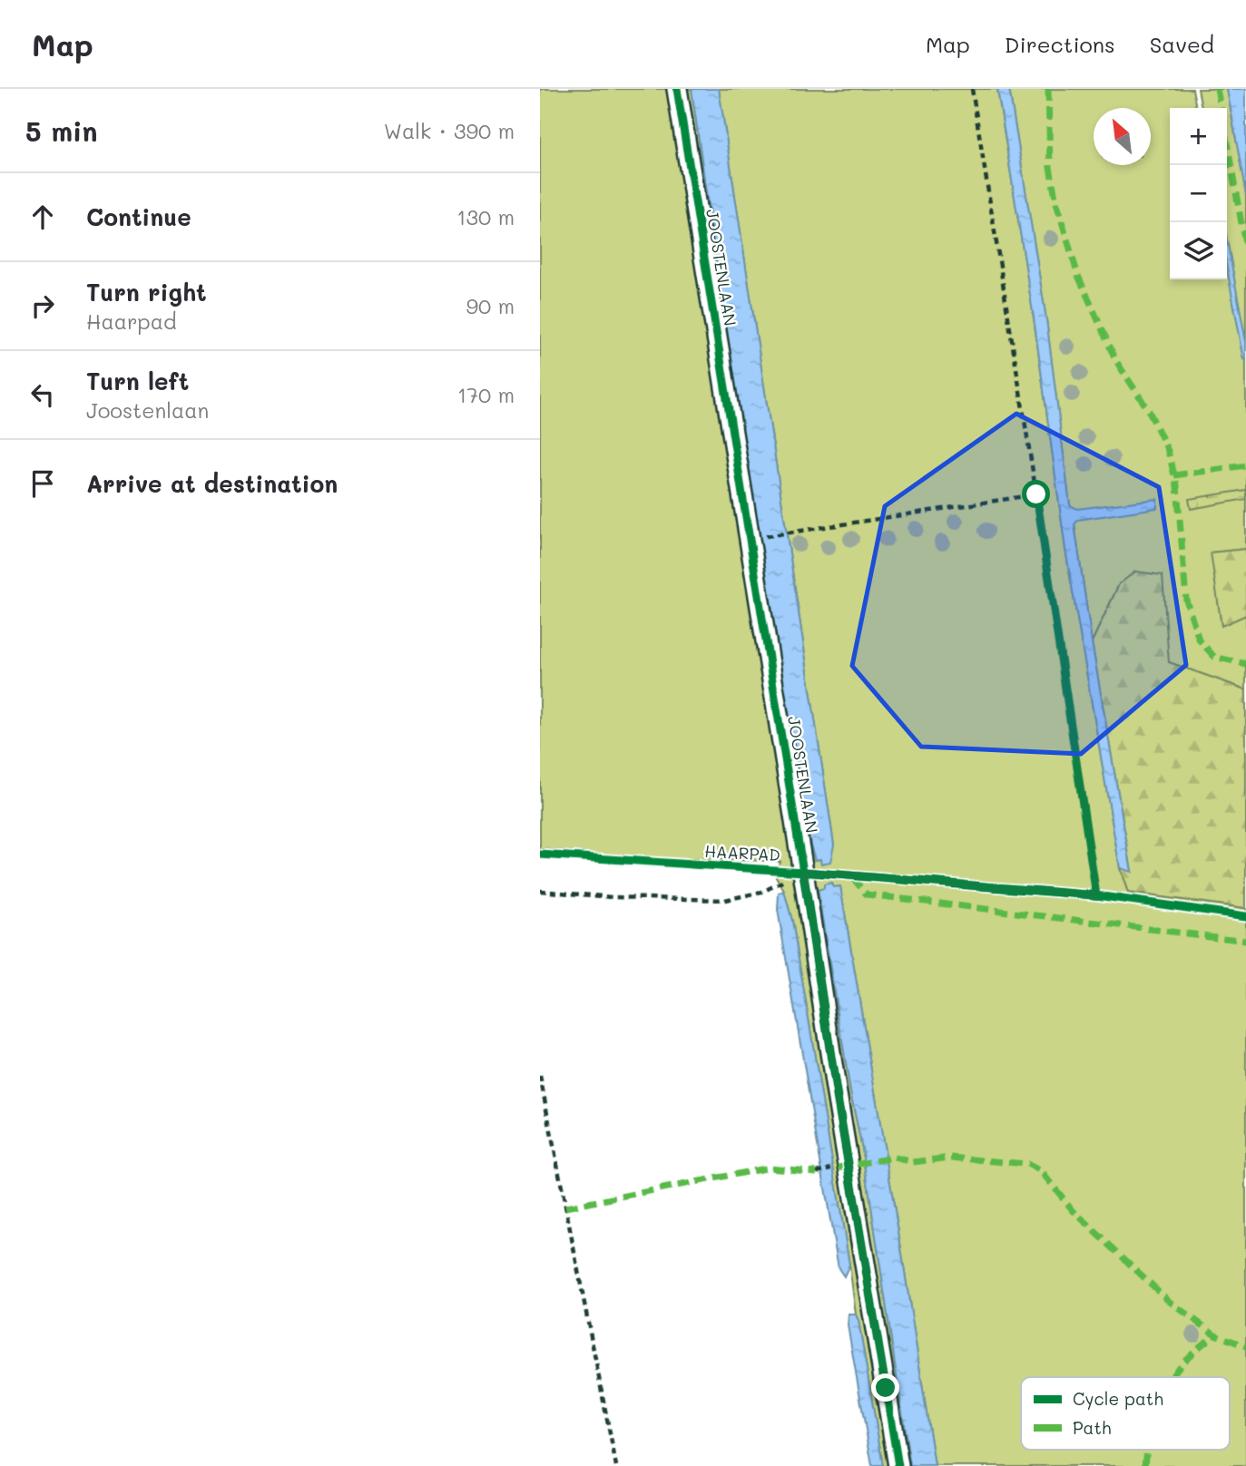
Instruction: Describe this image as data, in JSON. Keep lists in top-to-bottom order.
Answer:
{
  "streets": {
    "street": ["JOOSTENLAAN"],
    "cycle path": ["HAARPAD"]
  },
  "crossings": [
    ["JOOSTENLAAN", "HAARPAD"]
  ],
  "legend": ["Cycle path", "Path"],
  "north": "top left",
  "page": {
    "header": "Map",
    "nav": ["Map", "Directions", "Saved"],
    "heading": ["5 min", "Walk · 390 m"],
    "map_buttons": ["+", "−"],
    "list": [
      ["Continue", "130 m"],
      ["Turn right", "Haarpad", "90 m"],
      ["Turn left", "Joostenlaan", "170 m"],
      "Arrive at destination"
    ]
  }
}
